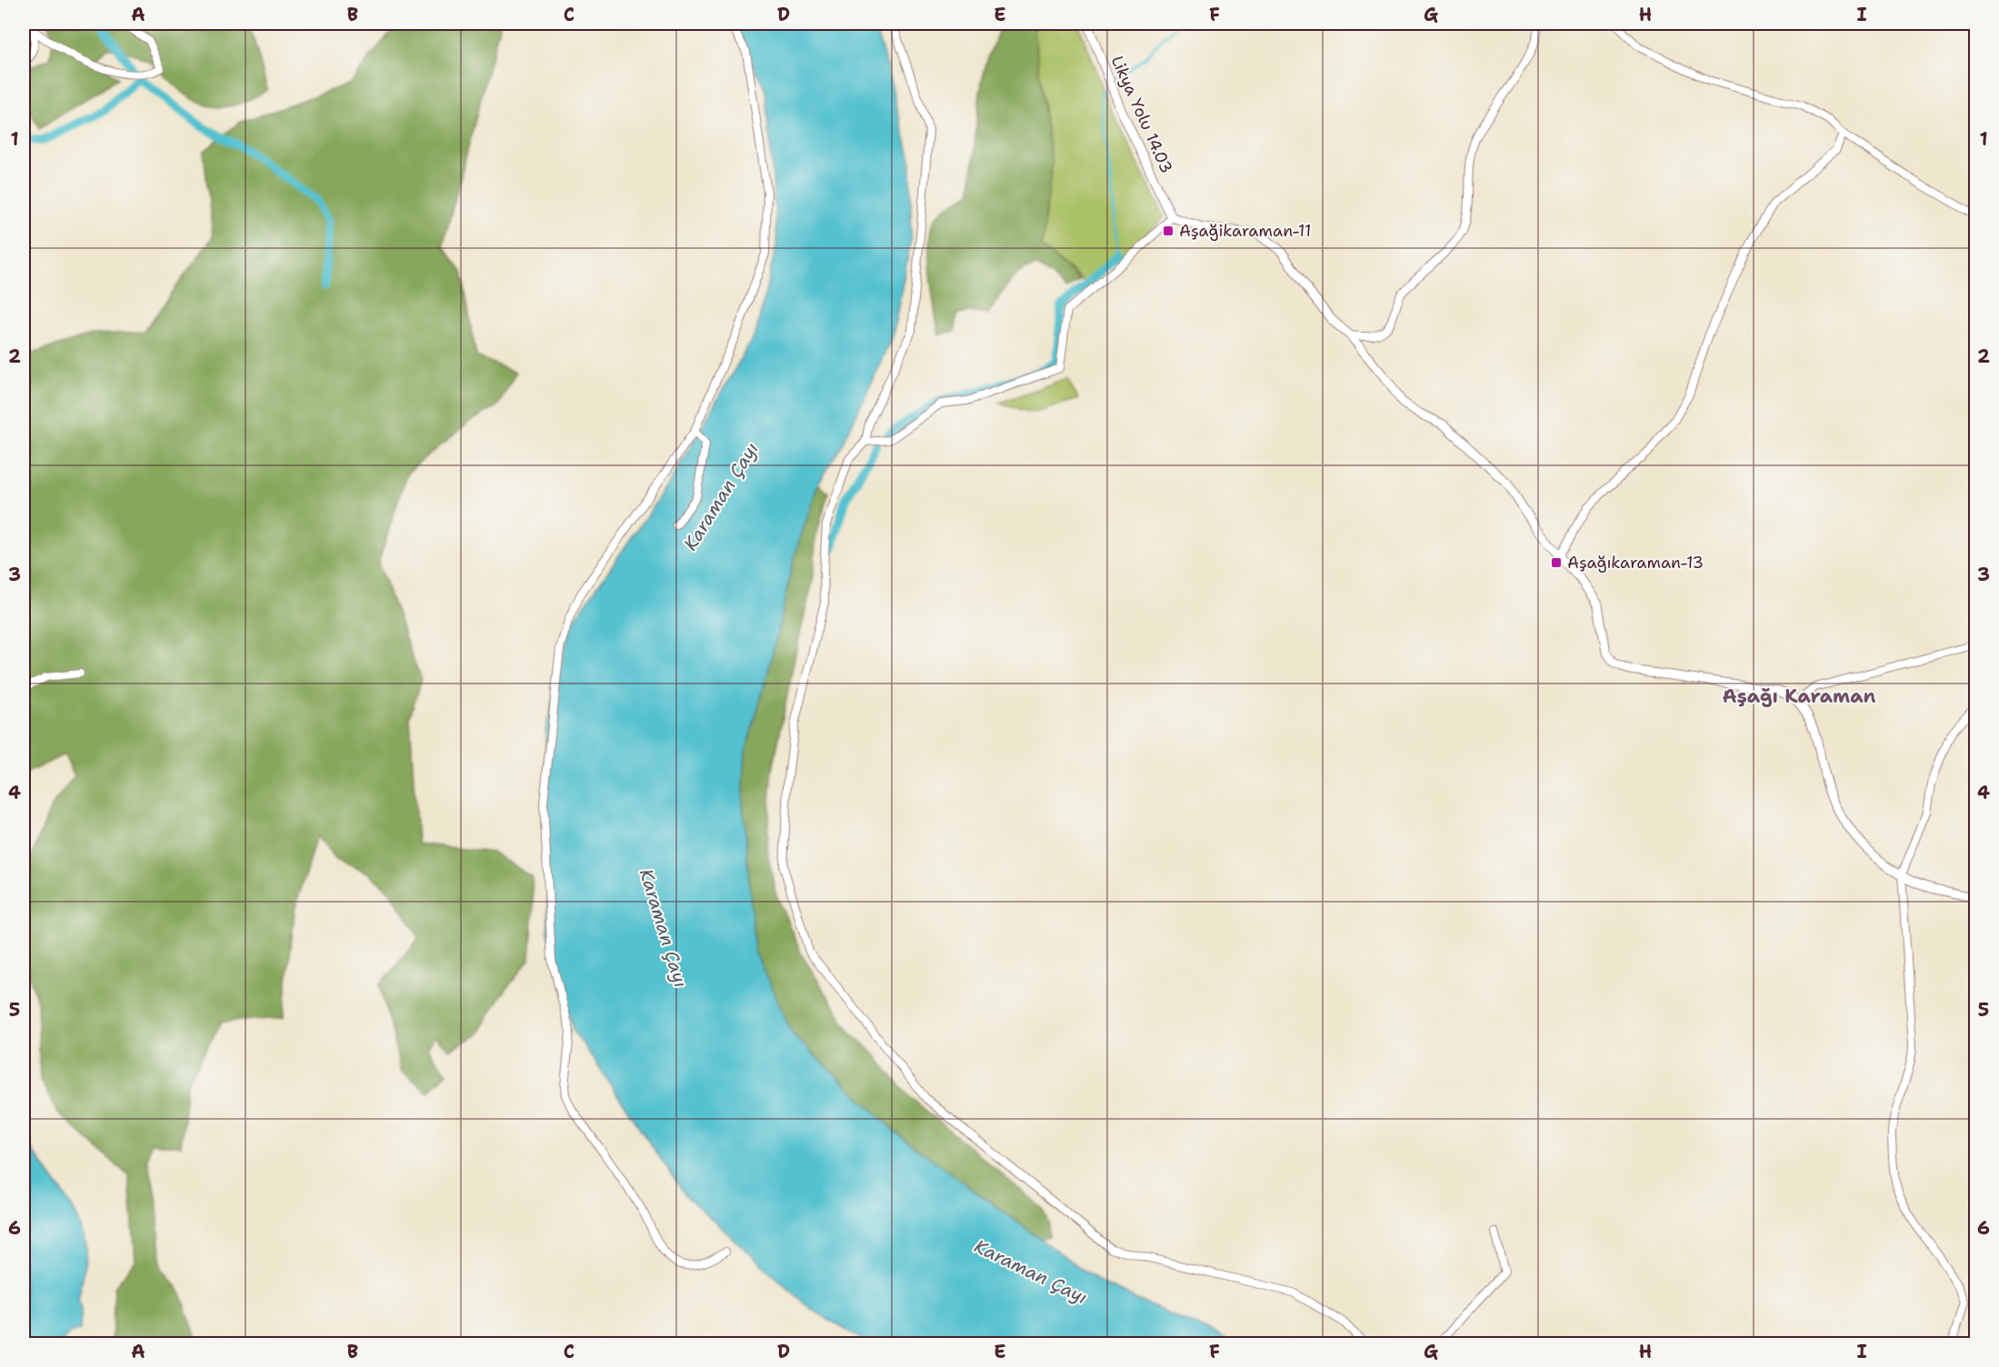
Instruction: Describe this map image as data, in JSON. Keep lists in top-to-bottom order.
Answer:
{
  "streets": {
    "street": ["Likya Yolu 14.03"]
  },
  "districts": ["Aşağı Karaman"],
  "water": ["Karaman Çayı"],
  "places": {
    "transit": ["Aşağikaraman-11", "Aşağıkaraman-13"]
  },
  "grid": {
    "columns": [
      "A",
      "B",
      "C",
      "D",
      "E",
      "F",
      "G",
      "H",
      "I"
    ],
    "rows": [
      "1",
      "2",
      "3",
      "4",
      "5",
      "6"
    ]
  }
}
